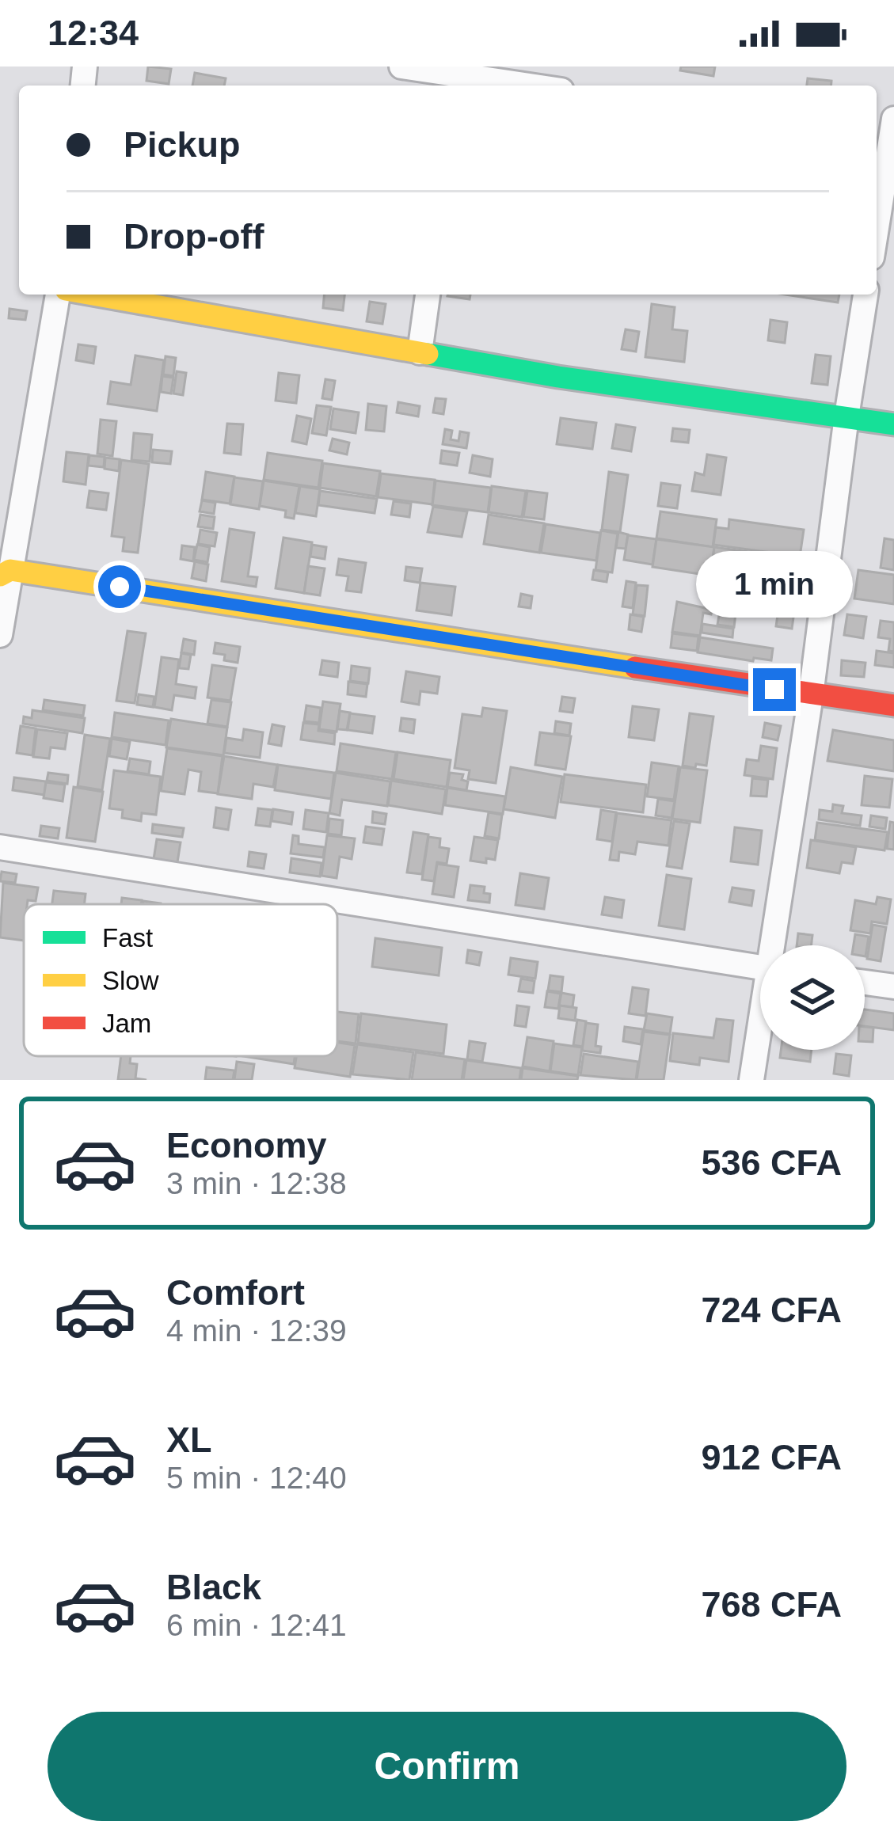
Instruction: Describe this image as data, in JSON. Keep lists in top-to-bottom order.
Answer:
{
  "legend": ["Fast", "Slow", "Jam"],
  "page": {
    "status": "12:34",
    "banner": ["Pickup", "Drop-off"],
    "bubble": "1 min",
    "list": [
      {
        "name": "Economy",
        "note": "3 min · 12:38",
        "value": "536 CFA"
      },
      {
        "name": "Comfort",
        "note": "4 min · 12:39",
        "value": "724 CFA"
      },
      {
        "name": "XL",
        "note": "5 min · 12:40",
        "value": "912 CFA"
      },
      {
        "name": "Black",
        "note": "6 min · 12:41",
        "value": "768 CFA"
      }
    ],
    "buttons": "Confirm"
  }
}
